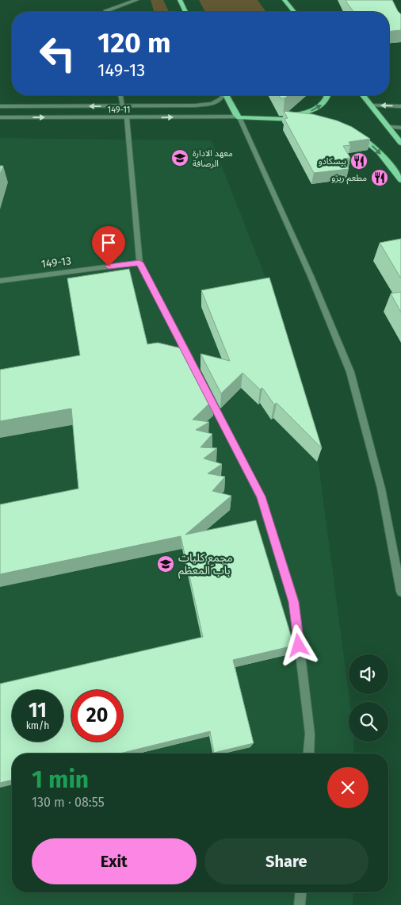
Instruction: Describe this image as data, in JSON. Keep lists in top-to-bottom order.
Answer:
{
  "streets": {
    "street": ["149-11", "149-13"]
  },
  "places": {
    "school or university": ["معهد الادارة الرصافة", "مجمع كليات باب المعظم"],
    "restaurant": ["بيسكادو", "مطعم ريزو"]
  },
  "page": {
    "turn": ["120 m", "149-13"],
    "speed": "11 km/h",
    "limit": "20",
    "heading": ["1 min", "130 m · 08:55"],
    "buttons": ["Exit", "Share"]
  }
}
